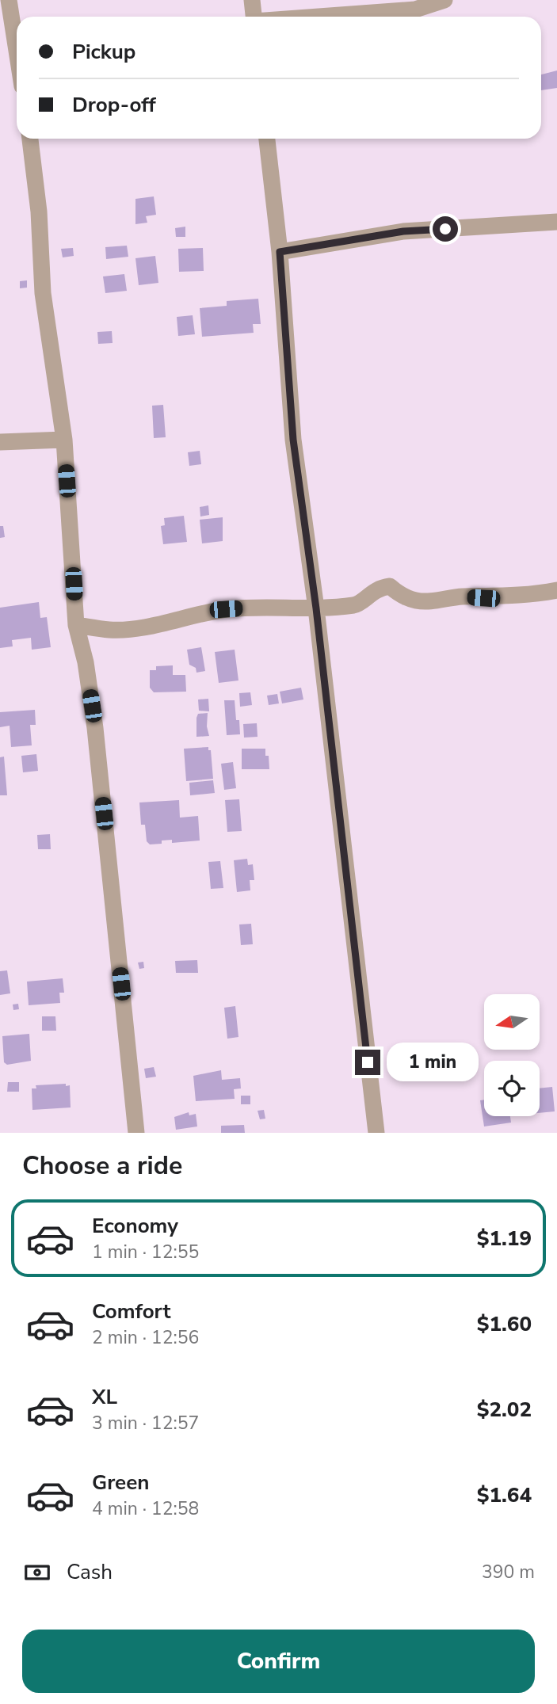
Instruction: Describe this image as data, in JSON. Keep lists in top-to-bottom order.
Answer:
{
  "north": "left",
  "page": {
    "banner": ["Pickup", "Drop-off"],
    "bubble": "1 min",
    "heading": "Choose a ride",
    "list": [
      {
        "name": "Economy",
        "note": "1 min · 12:55",
        "value": "$1.19"
      },
      {
        "name": "Comfort",
        "note": "2 min · 12:56",
        "value": "$1.60"
      },
      {
        "name": "XL",
        "note": "3 min · 12:57",
        "value": "$2.02"
      },
      {
        "name": "Green",
        "note": "4 min · 12:58",
        "value": "$1.64"
      }
    ],
    "pay": ["Cash", "390 m"],
    "buttons": "Confirm"
  }
}
